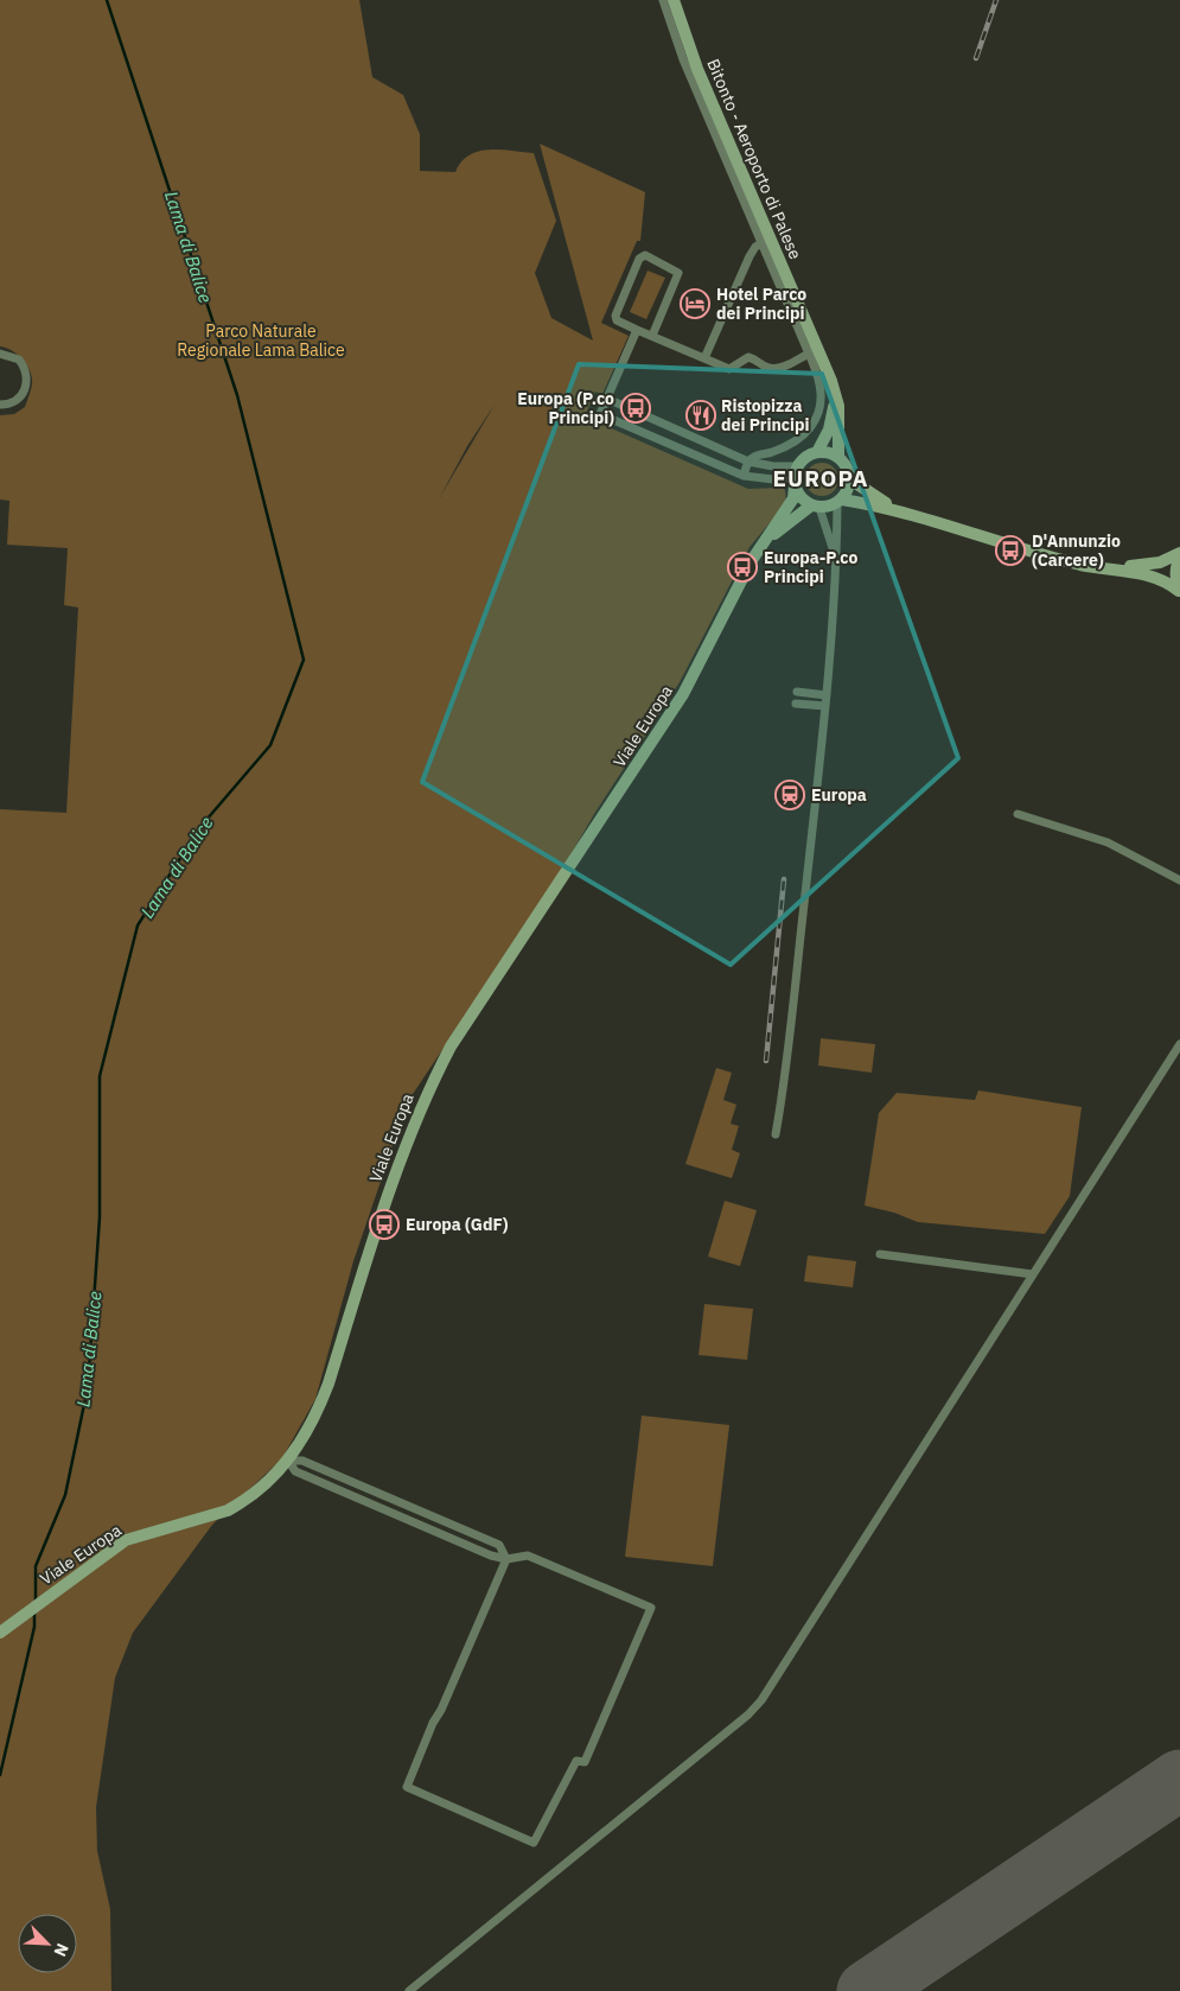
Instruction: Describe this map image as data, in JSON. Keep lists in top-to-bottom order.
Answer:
{
  "streets": {
    "main road": ["Bitonto - Aeroporto di Palese", "Viale Europa"]
  },
  "crossings": [
    ["Bitonto - Aeroporto di Palese", "Viale Europa"]
  ],
  "districts": ["EUROPA"],
  "water": ["Lama di Balice"],
  "parks": ["Parco Naturale Regionale Lama Balice"],
  "places": {
    "hotel": ["Hotel Parco dei Principi"],
    "bus stop": [
      "Europa (P.co Principi)",
      "D'Annunzio (Carcere)",
      "Europa-P.co Principi",
      "Europa (GdF)"
    ],
    "restaurant": ["Ristopizza dei Principi"],
    "station": ["Europa"]
  },
  "north": "bottom right"
}
